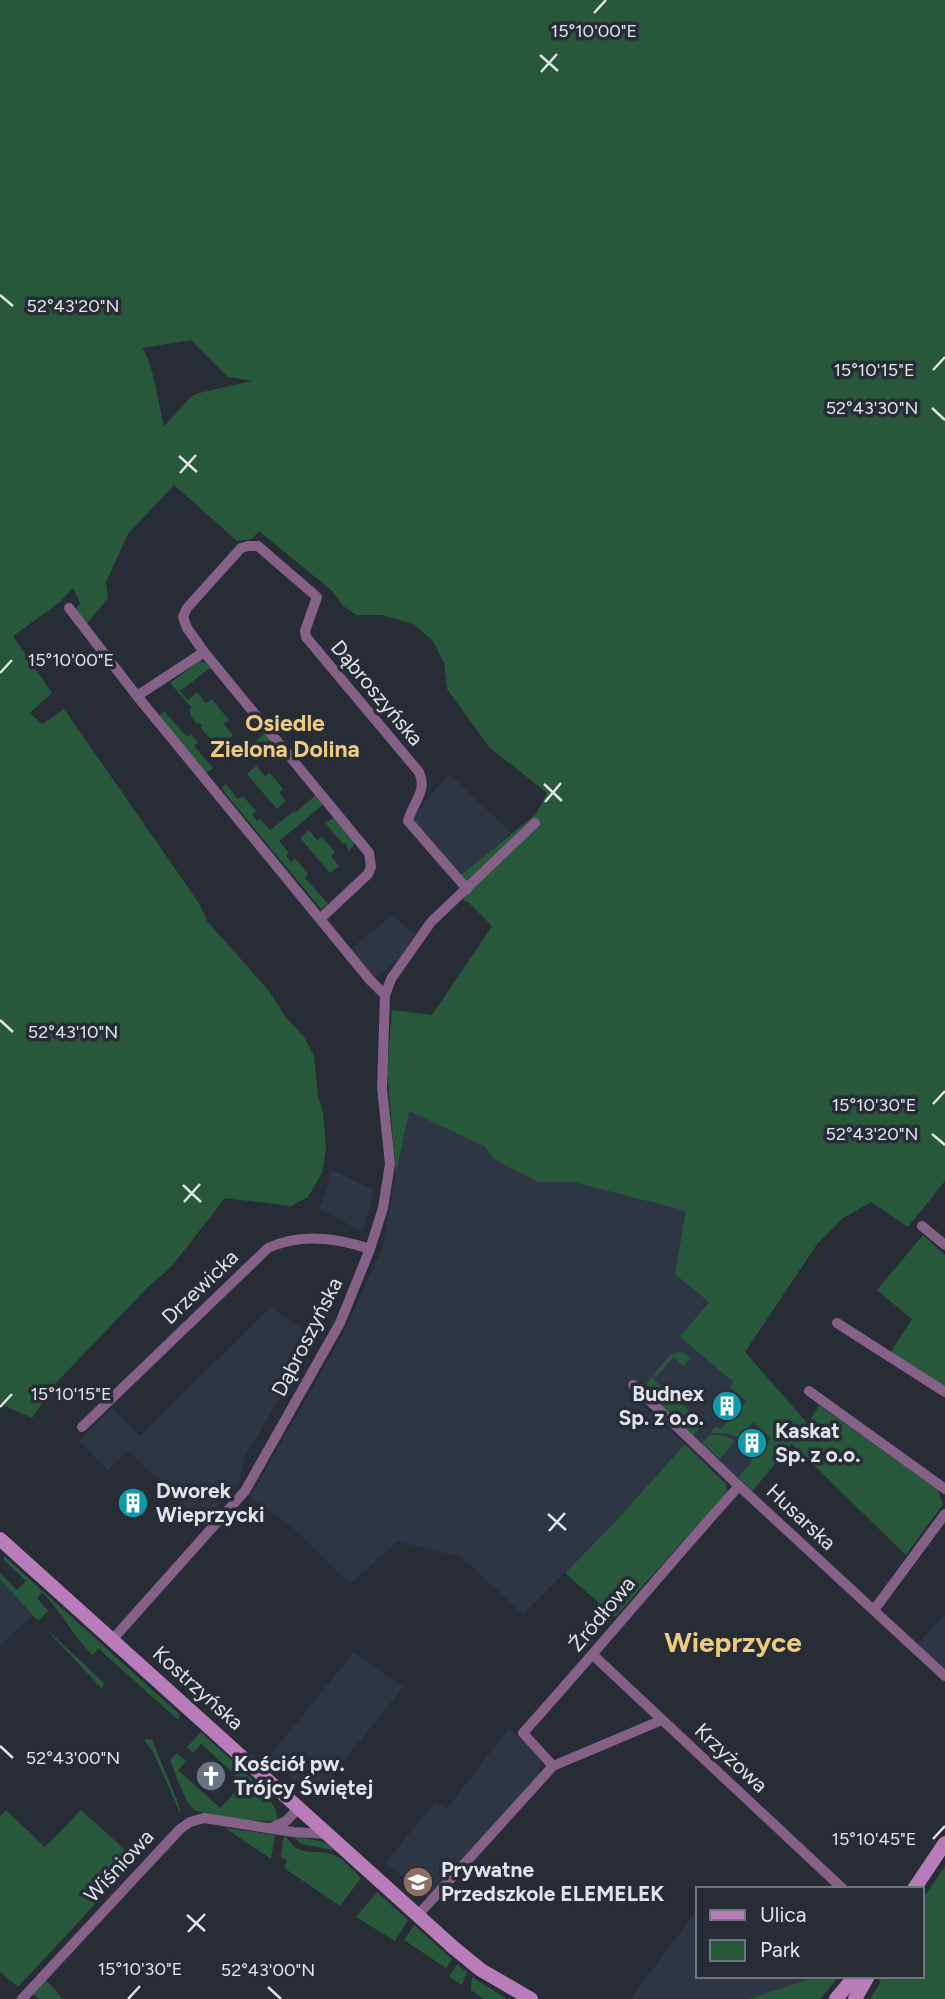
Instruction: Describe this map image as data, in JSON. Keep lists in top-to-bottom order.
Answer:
{
  "streets": {
    "main road": ["Kostrzyńska"],
    "street": [
      "Dąbroszyńska",
      "Drzewicka",
      "Husarska",
      "Źródłowa",
      "Krzyżowa",
      "Wiśniowa"
    ]
  },
  "crossings": [
    ["Dąbroszyńska", "Drzewicka"],
    ["Dąbroszyńska", "Kostrzyńska"],
    ["Husarska", "Źródłowa"],
    ["Źródłowa", "Krzyżowa"],
    ["Kostrzyńska", "Wiśniowa"]
  ],
  "districts": ["Osiedle Zielona Dolina", "Wieprzyce"],
  "places": {
    "building": ["Budnex Sp. z o.o.", "Kaskat Sp. z o.o.", "Dworek Wieprzycki"],
    "church": ["Kościół pw. Trójcy Świętej"],
    "school or university": ["Prywatne Przedszkole ELEMELEK"]
  },
  "legend": ["Ulica", "Park"],
  "coordinates": [
    "15°10'00\"E",
    "52°43'20\"N",
    "15°10'15\"E",
    "52°43'30\"N",
    "52°43'10\"N",
    "15°10'30\"E",
    "52°43'00\"N",
    "15°10'45\"E"
  ]
}
